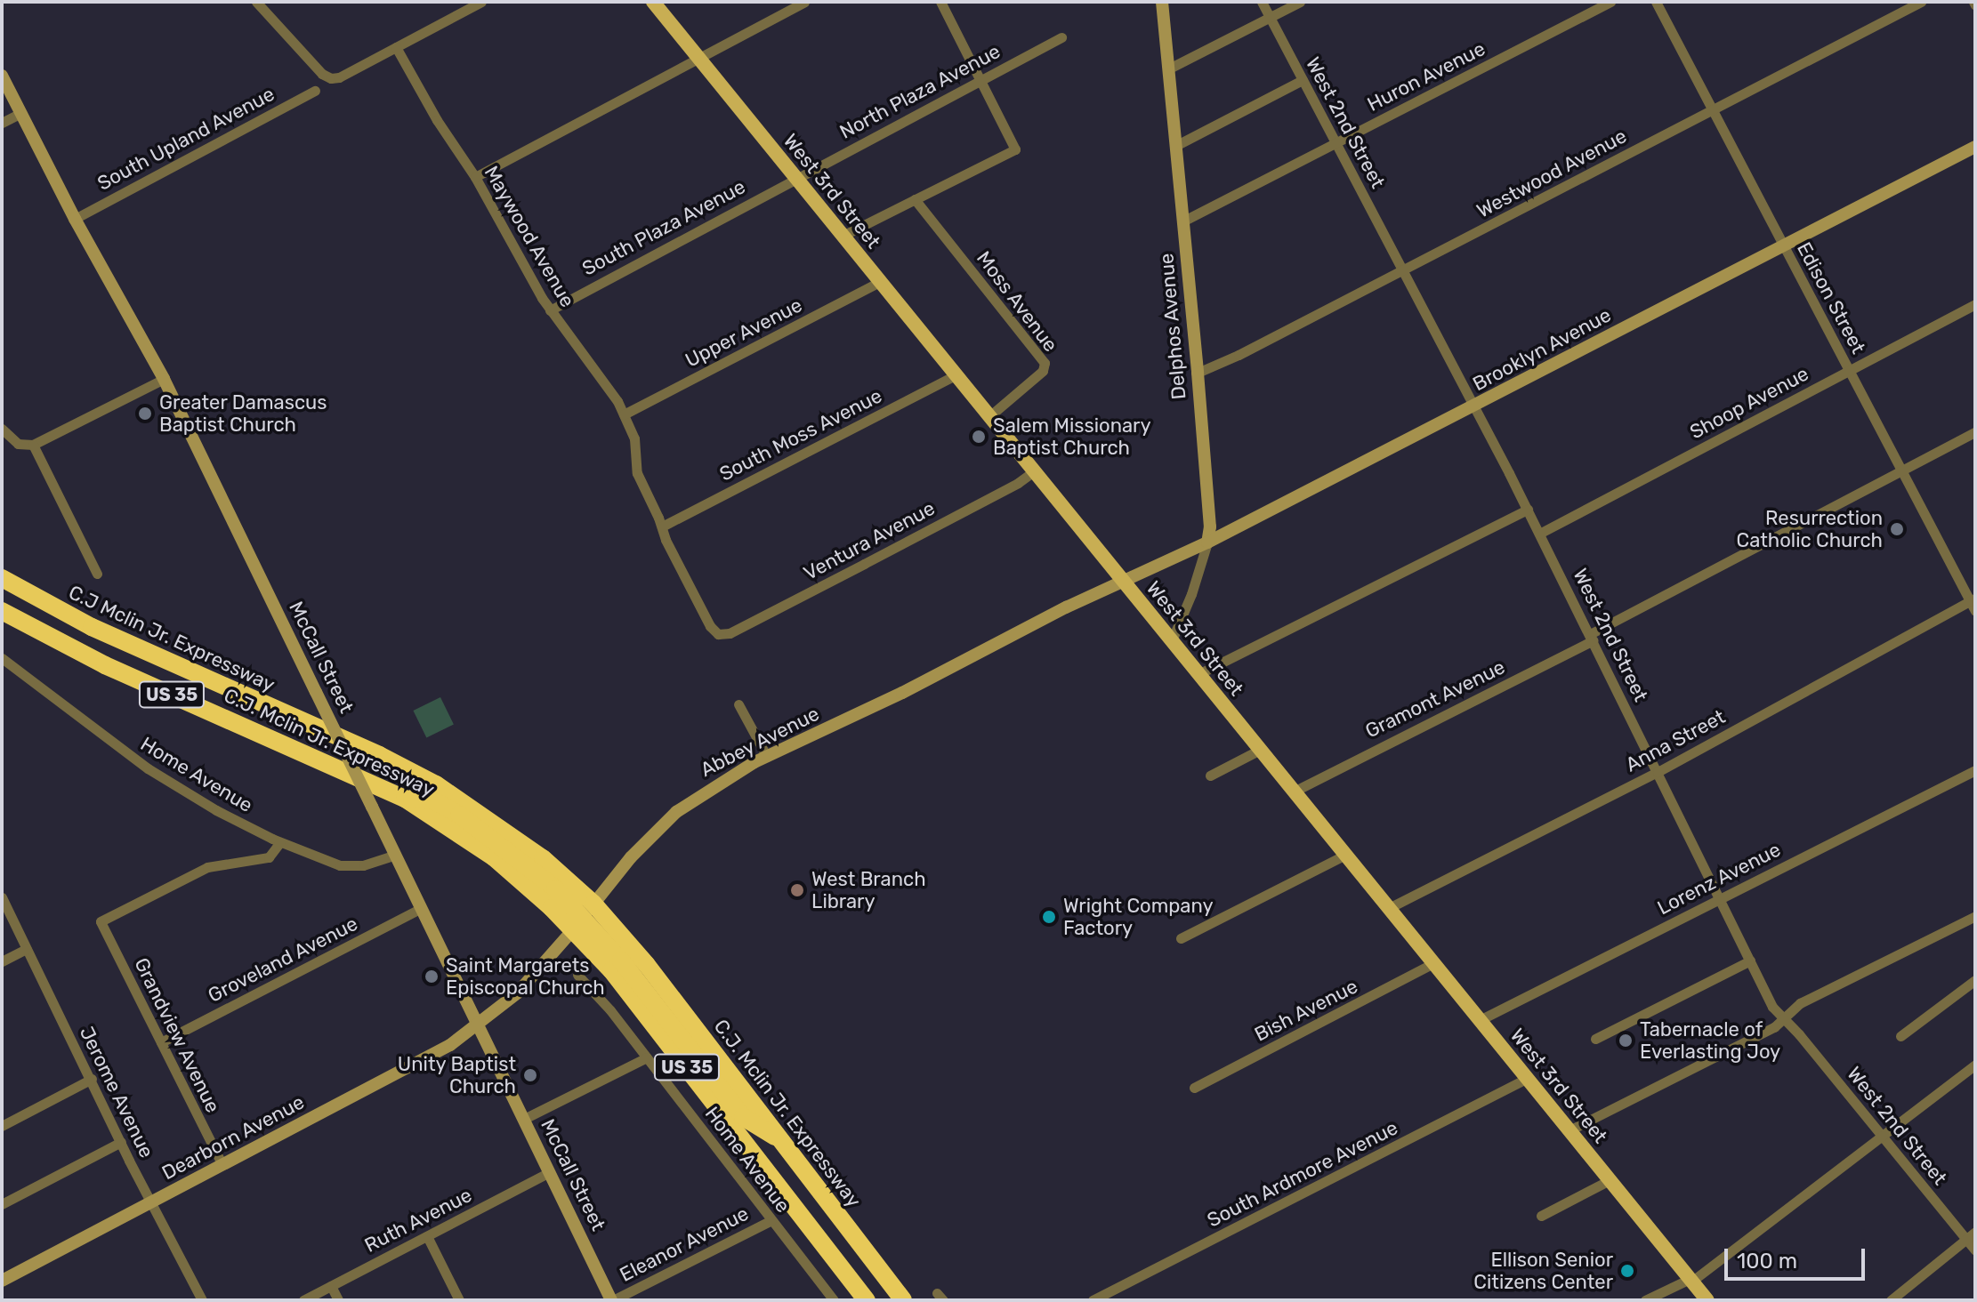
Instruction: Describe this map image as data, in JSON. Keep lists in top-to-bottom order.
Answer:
{
  "streets": {
    "highway": ["C.J Mclin Jr. Expressway", "US 35", "C.J. Mclin Jr. Expressway"],
    "main road": ["West 3rd Street"],
    "street": [
      "Huron Avenue",
      "North Plaza Avenue",
      "West 2nd Street",
      "South Upland Avenue",
      "Westwood Avenue",
      "South Plaza Avenue",
      "Maywood Avenue",
      "Edison Street",
      "Moss Avenue",
      "Delphos Avenue",
      "Upper Avenue",
      "Brooklyn Avenue",
      "Shoop Avenue",
      "South Moss Avenue",
      "Ventura Avenue",
      "McCall Street",
      "Gramont Avenue",
      "Anna Street",
      "Abbey Avenue",
      "Home Avenue",
      "Lorenz Avenue",
      "Groveland Avenue",
      "Bish Avenue",
      "Grandview Avenue",
      "Jerome Avenue",
      "Dearborn Avenue",
      "South Ardmore Avenue",
      "Ruth Avenue",
      "Eleanor Avenue"
    ]
  },
  "crossings": [
    ["Huron Avenue", "West 2nd Street"],
    ["Huron Avenue", "Delphos Avenue"],
    ["North Plaza Avenue", "West 3rd Street"],
    ["North Plaza Avenue", "South Plaza Avenue"],
    ["West 2nd Street", "Westwood Avenue"],
    ["West 2nd Street", "Brooklyn Avenue"],
    ["West 2nd Street", "Shoop Avenue"],
    ["West 2nd Street", "Gramont Avenue"],
    ["West 2nd Street", "Anna Street"],
    ["West 2nd Street", "Lorenz Avenue"],
    ["South Upland Avenue", "McCall Street"],
    ["Westwood Avenue", "Edison Street"],
    ["Westwood Avenue", "Delphos Avenue"],
    ["West 3rd Street", "South Plaza Avenue"],
    ["West 3rd Street", "Moss Avenue"],
    ["West 3rd Street", "Delphos Avenue"],
    ["West 3rd Street", "Upper Avenue"],
    ["West 3rd Street", "Brooklyn Avenue"],
    ["West 3rd Street", "South Moss Avenue"],
    ["West 3rd Street", "Ventura Avenue"],
    ["West 3rd Street", "Gramont Avenue"],
    ["West 3rd Street", "Anna Street"],
    ["West 3rd Street", "Abbey Avenue"],
    ["West 3rd Street", "Lorenz Avenue"],
    ["West 3rd Street", "Bish Avenue"],
    ["West 3rd Street", "South Ardmore Avenue"],
    ["South Plaza Avenue", "Maywood Avenue"],
    ["Maywood Avenue", "Upper Avenue"],
    ["Maywood Avenue", "South Moss Avenue"],
    ["Maywood Avenue", "Ventura Avenue"],
    ["Edison Street", "Brooklyn Avenue"],
    ["Edison Street", "Shoop Avenue"],
    ["Edison Street", "Gramont Avenue"],
    ["Edison Street", "Anna Street"],
    ["Delphos Avenue", "Brooklyn Avenue"],
    ["Brooklyn Avenue", "Abbey Avenue"],
    ["C.J Mclin Jr. Expressway", "C.J. Mclin Jr. Expressway"],
    ["McCall Street", "Abbey Avenue"],
    ["McCall Street", "Home Avenue"],
    ["McCall Street", "Groveland Avenue"],
    ["McCall Street", "Dearborn Avenue"],
    ["McCall Street", "Ruth Avenue"],
    ["McCall Street", "Eleanor Avenue"],
    ["Abbey Avenue", "C.J. Mclin Jr. Expressway"],
    ["Abbey Avenue", "Dearborn Avenue"],
    ["Home Avenue", "Grandview Avenue"],
    ["Home Avenue", "Eleanor Avenue"],
    ["Groveland Avenue", "Grandview Avenue"],
    ["Grandview Avenue", "Dearborn Avenue"],
    ["Jerome Avenue", "Dearborn Avenue"]
  ],
  "places": [
    "Greater Damascus Baptist Church",
    "Salem Missionary Baptist Church",
    "Resurrection Catholic Church",
    "West Branch Library",
    "Wright Company Factory",
    "Saint Margarets Episcopal Church",
    "Tabernacle of Everlasting Joy",
    "Unity Baptist Church",
    "Ellison Senior Citizens Center"
  ],
  "scale_bar": "100 m"
}
